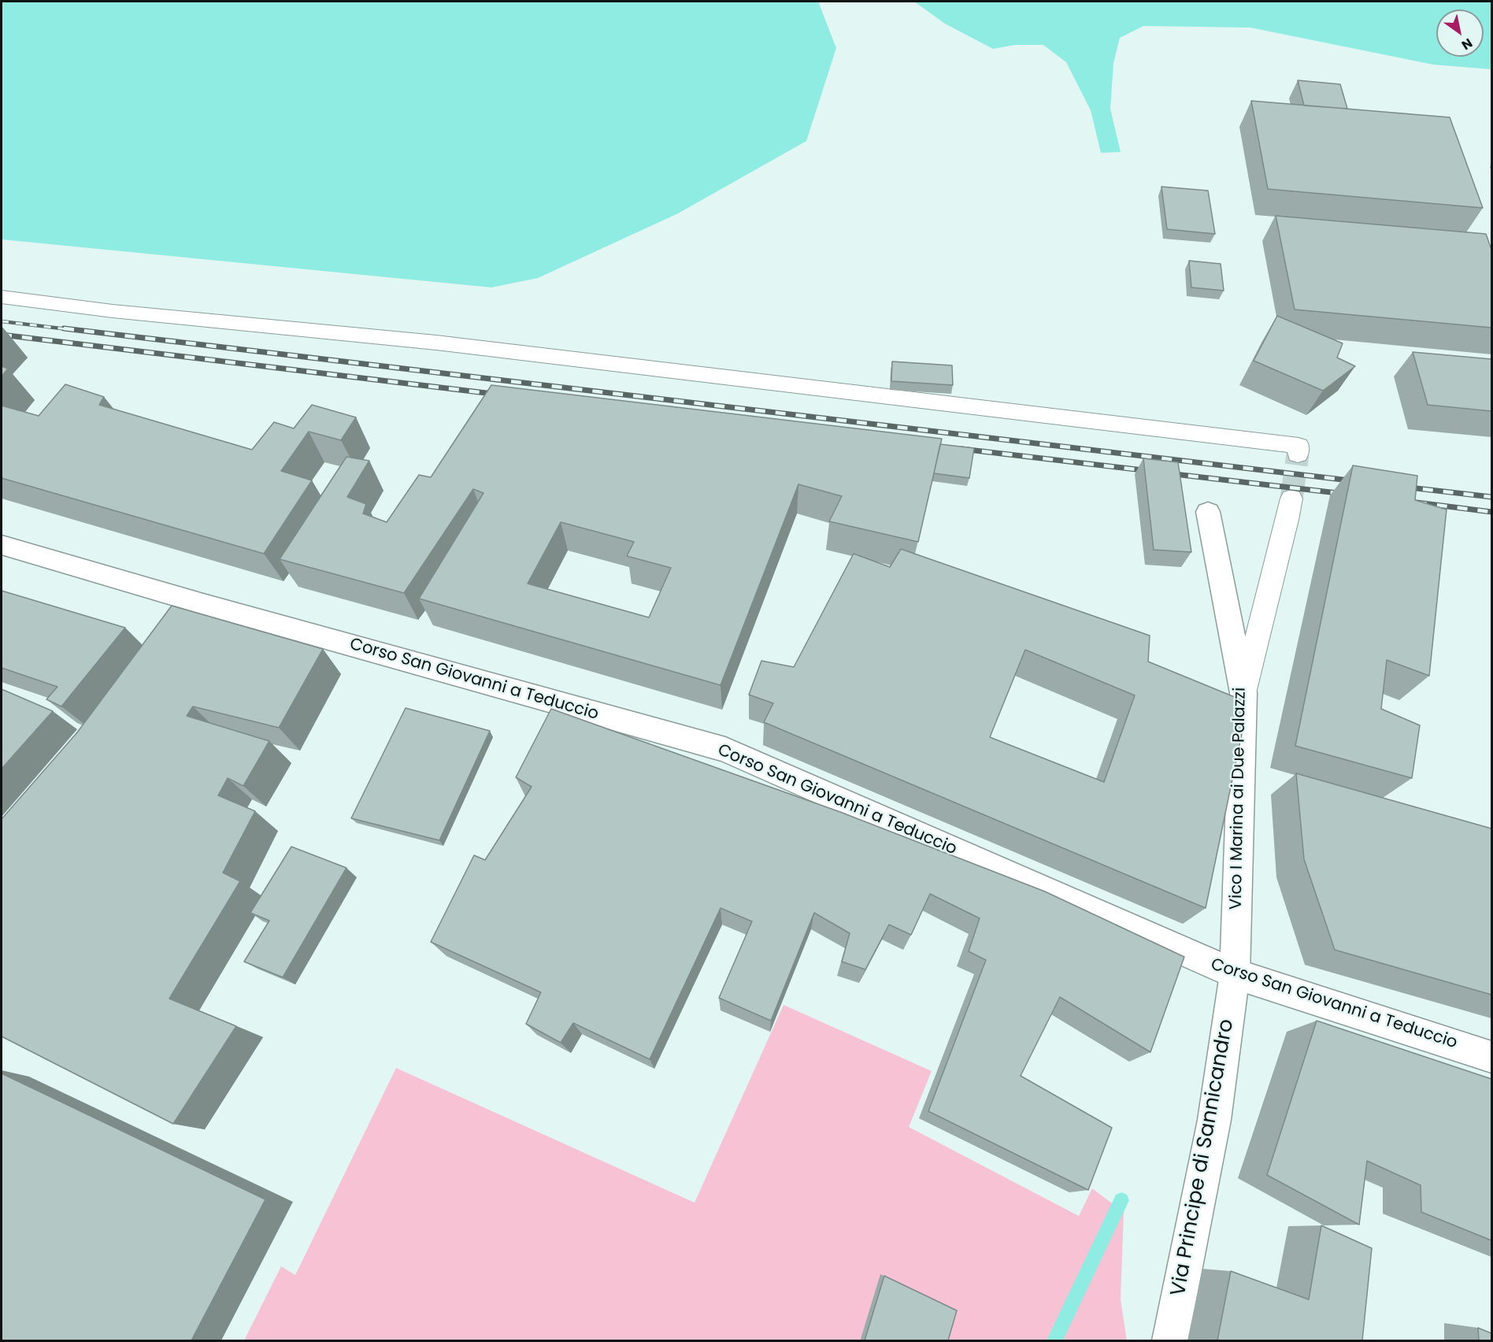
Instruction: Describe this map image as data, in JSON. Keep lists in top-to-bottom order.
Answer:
{
  "streets": {
    "main road": ["Corso San Giovanni a Teduccio", "Vico I Marina ai Due Palazzi", "Via Principe di Sannicandro"]
  },
  "crossings": [
    ["Corso San Giovanni a Teduccio", "Vico I Marina ai Due Palazzi"],
    ["Corso San Giovanni a Teduccio", "Via Principe di Sannicandro"],
    ["Vico I Marina ai Due Palazzi", "Via Principe di Sannicandro"]
  ],
  "north": "bottom right"
}
